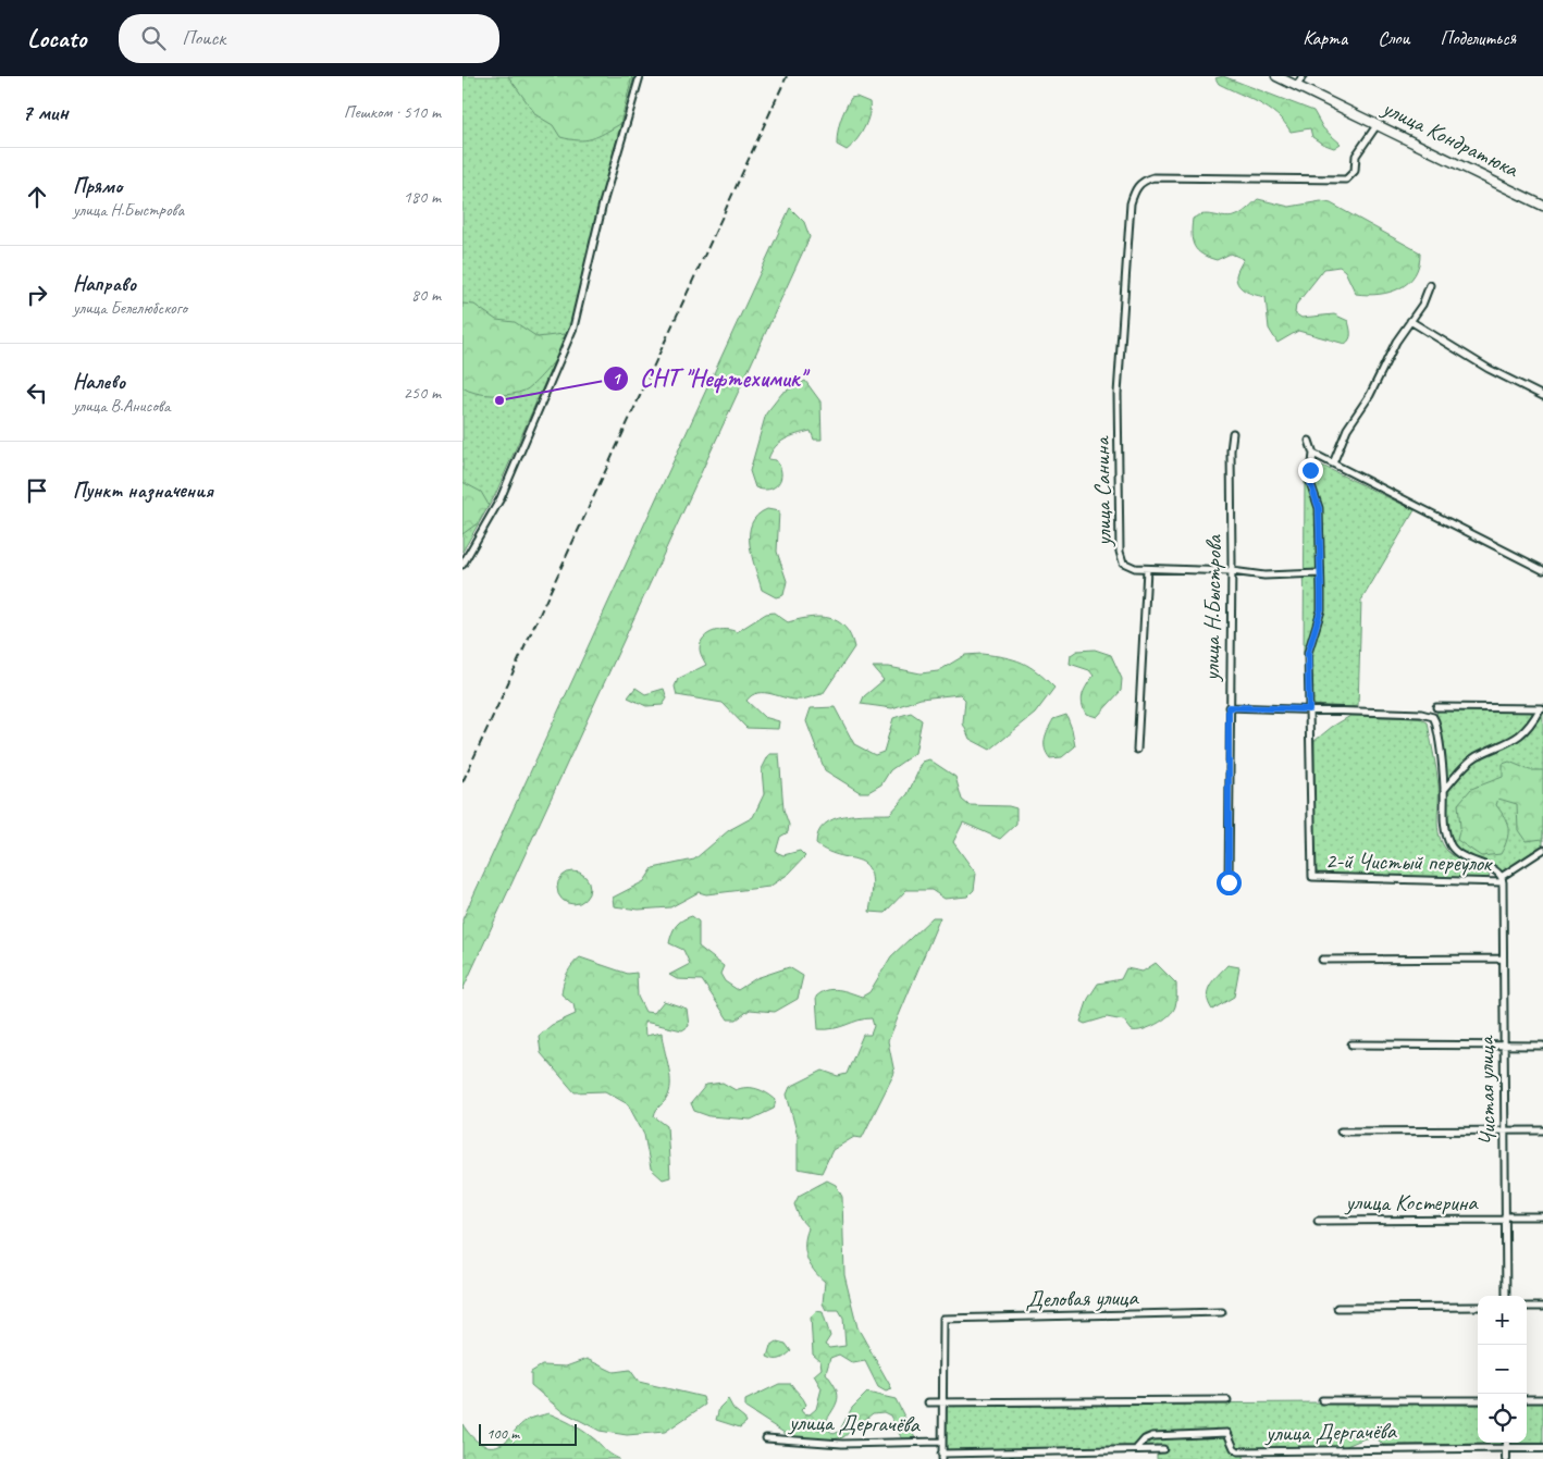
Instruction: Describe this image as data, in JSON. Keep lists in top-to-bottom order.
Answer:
{
  "streets": {
    "main road": ["улица Кондратюка"],
    "street": [
      "улица Санина",
      "улица Н.Быстрова",
      "2-й Чистый переулок",
      "Чистая улица",
      "улица Костерина",
      "Деловая улица",
      "улица Дергачёва"
    ]
  },
  "crossings": [
    ["улица Кондратюка", "улица Санина"],
    ["улица Санина", "улица Н.Быстрова"],
    ["2-й Чистый переулок", "Чистая улица"],
    ["Чистая улица", "улица Костерина"],
    ["Деловая улица", "улица Дергачёва"]
  ],
  "places": ["СНТ \"Нефтехимик\""],
  "scale_bar": "100 m",
  "page": {
    "header": "Locato",
    "search": "Поиск",
    "nav": ["Карта", "Слои", "Поделиться"],
    "heading": ["7 мин", "Пешком · 510 m"],
    "list": [
      ["Прямо", "улица Н.Быстрова", "180 m"],
      ["Направо", "улица Белелюбского", "80 m"],
      ["Налево", "улица В.Анисова", "250 m"],
      "Пункт назначения"
    ],
    "map_buttons": ["+", "−"],
    "scale": "100 m"
  }
}
